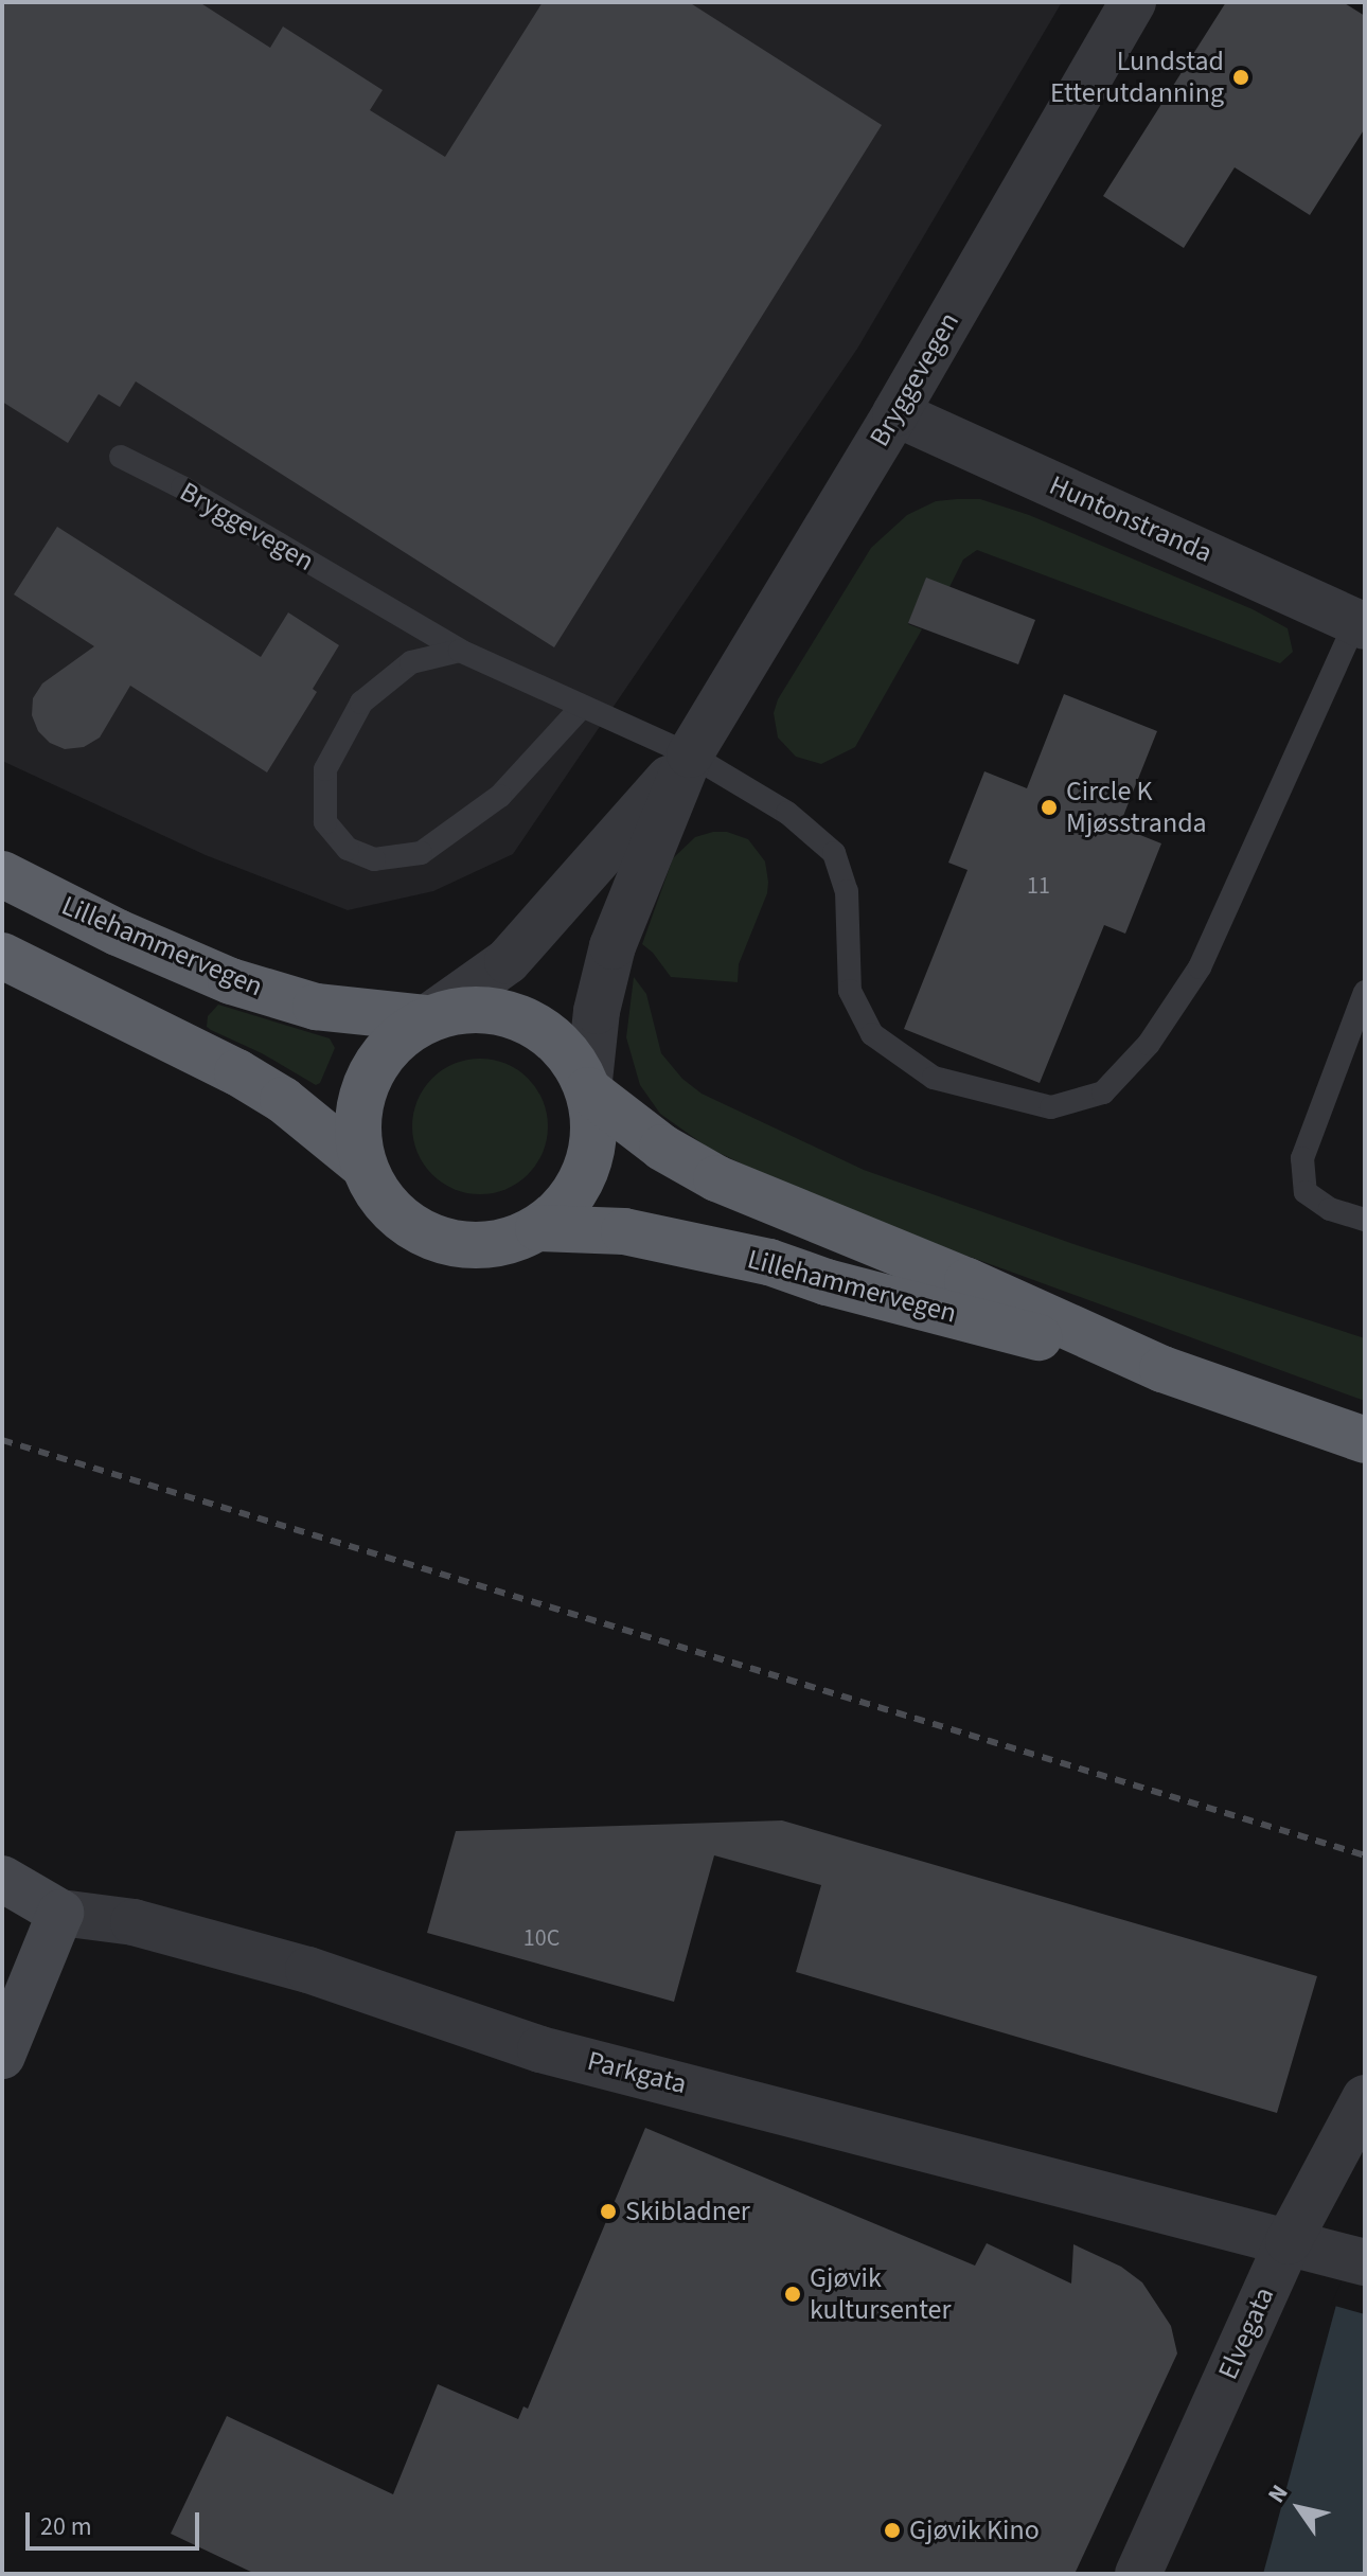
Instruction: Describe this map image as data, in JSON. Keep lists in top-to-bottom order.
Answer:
{
  "streets": {
    "highway": ["Lillehammervegen"],
    "street": [
      "Bryggevegen",
      "Huntonstranda",
      "Parkgata",
      "Elvegata"
    ]
  },
  "crossings": [
    ["Bryggevegen", "Huntonstranda"],
    ["Bryggevegen", "Lillehammervegen"],
    ["Parkgata", "Elvegata"]
  ],
  "places": [
    "Lundstad Etterutdanning",
    "Circle K Mjøsstranda",
    "Skibladner",
    "Gjøvik kultursenter",
    "Gjøvik Kino"
  ],
  "house_numbers": ["11", "10C"],
  "scale_bar": "20 m",
  "north": "top left"
}
